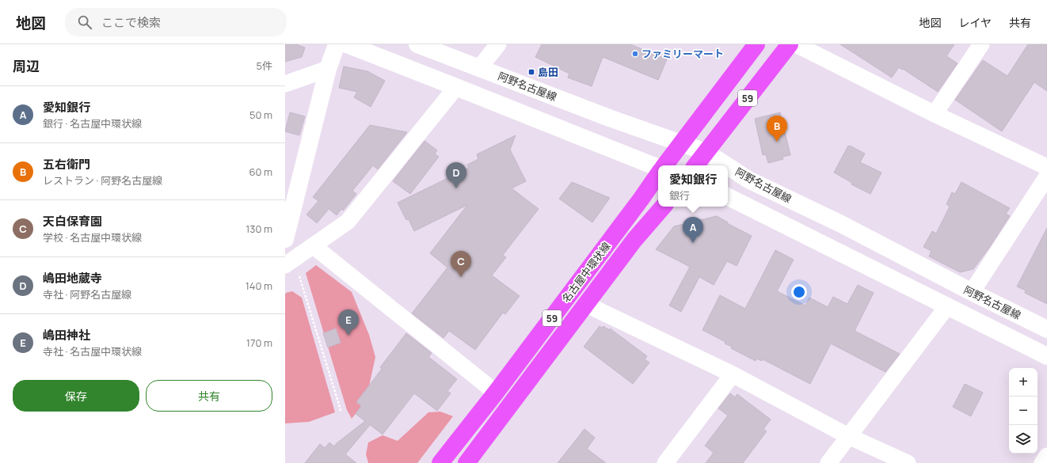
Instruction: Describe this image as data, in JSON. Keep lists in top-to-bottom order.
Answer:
{
  "streets": {
    "main road": ["阿野名古屋線", "59", "名古屋中環状線"]
  },
  "crossings": [
    ["阿野名古屋線", "59"]
  ],
  "places": {
    "other": ["ファミリーマート"],
    "transit": ["島田"]
  },
  "page": {
    "header": "地図",
    "search": "ここで検索",
    "nav": ["地図", "レイヤ", "共有"],
    "heading": ["周辺", "5件"],
    "list": [
      {
        "mark": "A",
        "name": "愛知銀行",
        "note": "銀行 · 名古屋中環状線",
        "value": "50 m"
      },
      {
        "mark": "B",
        "name": "五右衛門",
        "note": "レストラン · 阿野名古屋線",
        "value": "60 m"
      },
      {
        "mark": "C",
        "name": "天白保育園",
        "note": "学校 · 名古屋中環状線",
        "value": "130 m"
      },
      {
        "mark": "D",
        "name": "嶋田地蔵寺",
        "note": "寺社 · 阿野名古屋線",
        "value": "140 m"
      },
      {
        "mark": "E",
        "name": "嶋田神社",
        "note": "寺社 · 名古屋中環状線",
        "value": "170 m"
      }
    ],
    "pins": [
      "B",
      "D",
      "A",
      "C",
      "E"
    ],
    "popup": ["愛知銀行", "銀行"],
    "map_buttons": ["+", "−"],
    "buttons": ["保存", "共有"]
  }
}
